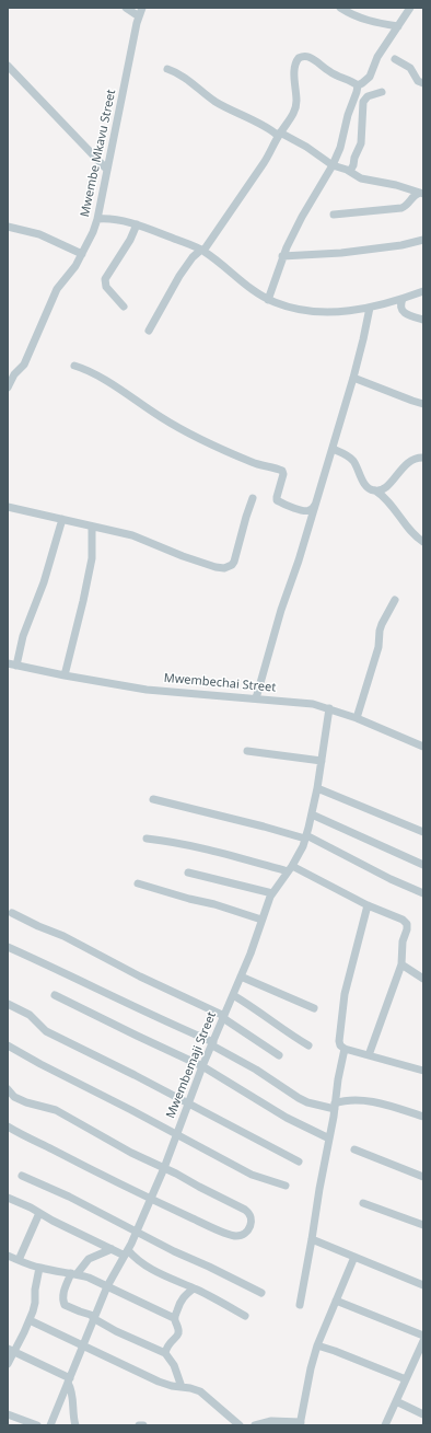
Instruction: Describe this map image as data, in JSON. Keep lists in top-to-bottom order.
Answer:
{
  "streets": {
    "street": ["Mwembe Mkavu Street", "Mwembechai Street", "Mwembemaji Street"]
  },
  "crossings": [
    ["Mwembechai Street", "Mwembemaji Street"]
  ]
}
